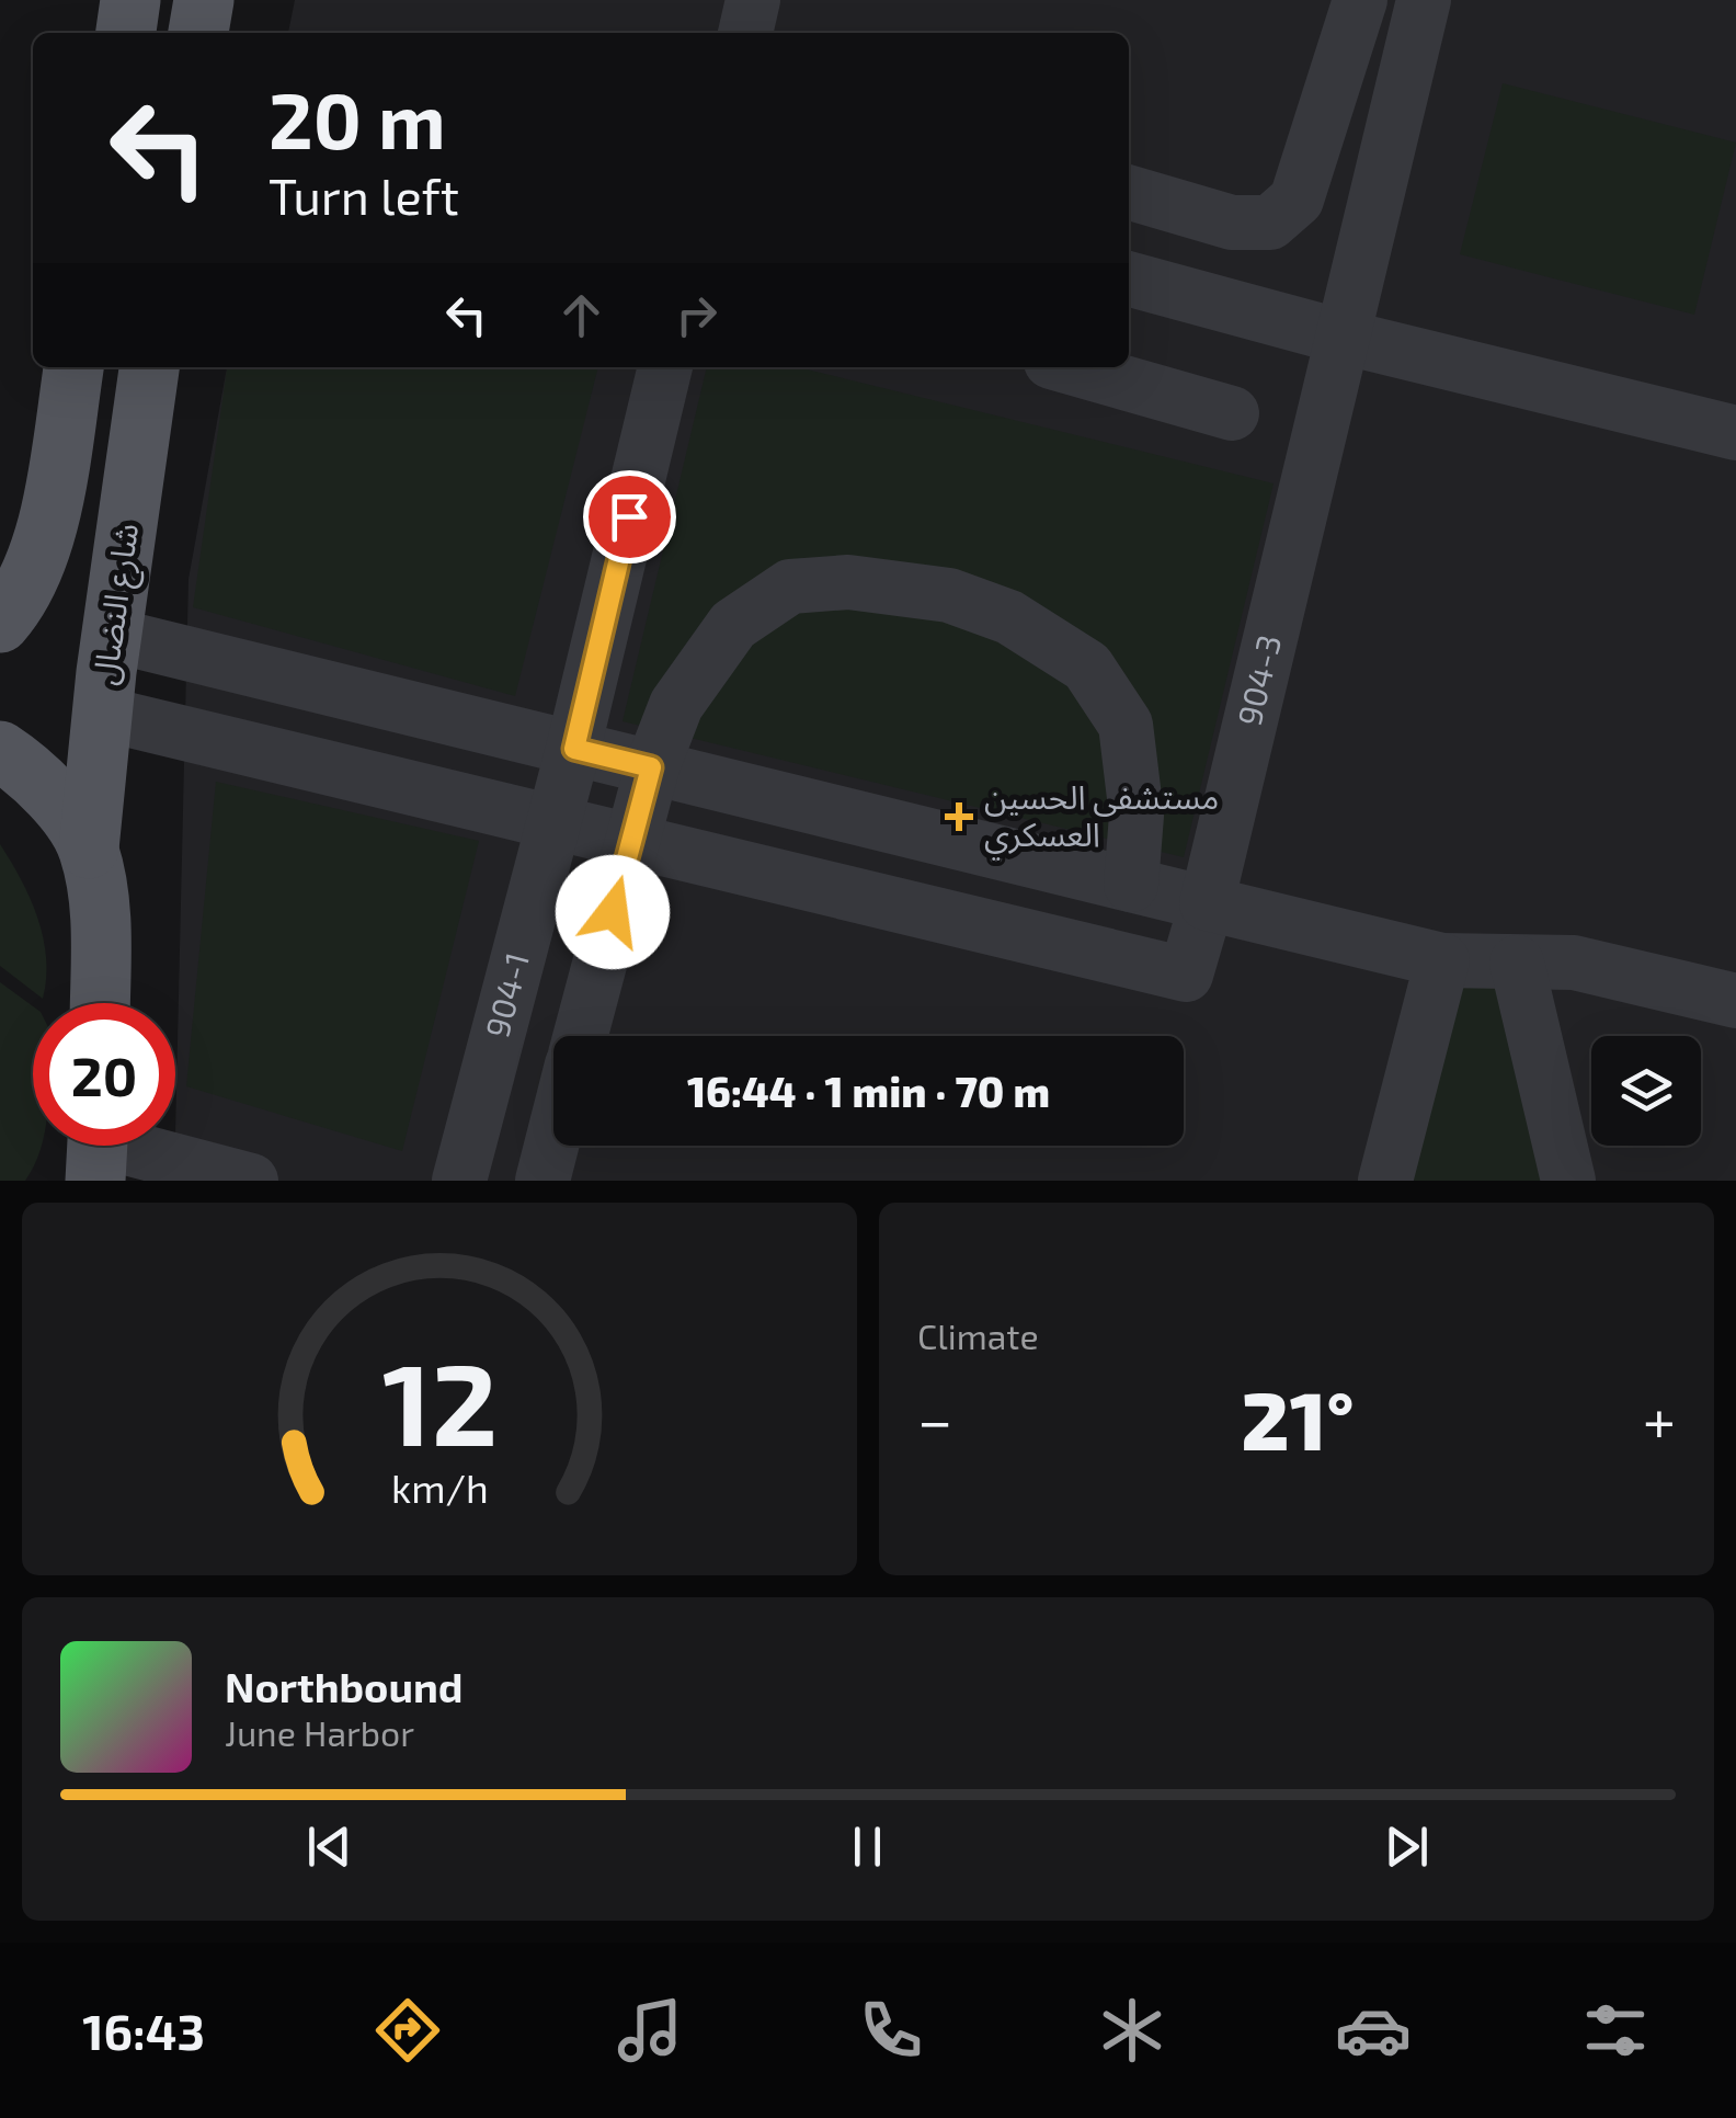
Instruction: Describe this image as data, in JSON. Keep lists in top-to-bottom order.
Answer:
{
  "streets": {
    "main road": ["شارع النضال"],
    "street": ["904-3", "904-1"]
  },
  "places": {
    "health": ["مستشفى الحسين العسكري"]
  },
  "page": {
    "turn": ["20 m", "Turn left"],
    "limit": "20",
    "trip": "16:44 · 1 min · 70 m",
    "tile": "Climate",
    "heat": ["−", "21°", "+"],
    "song": ["Northbound", "June Harbor"],
    "tabs": "16:43",
    "gauge": ["12", "km/h"]
  }
}
